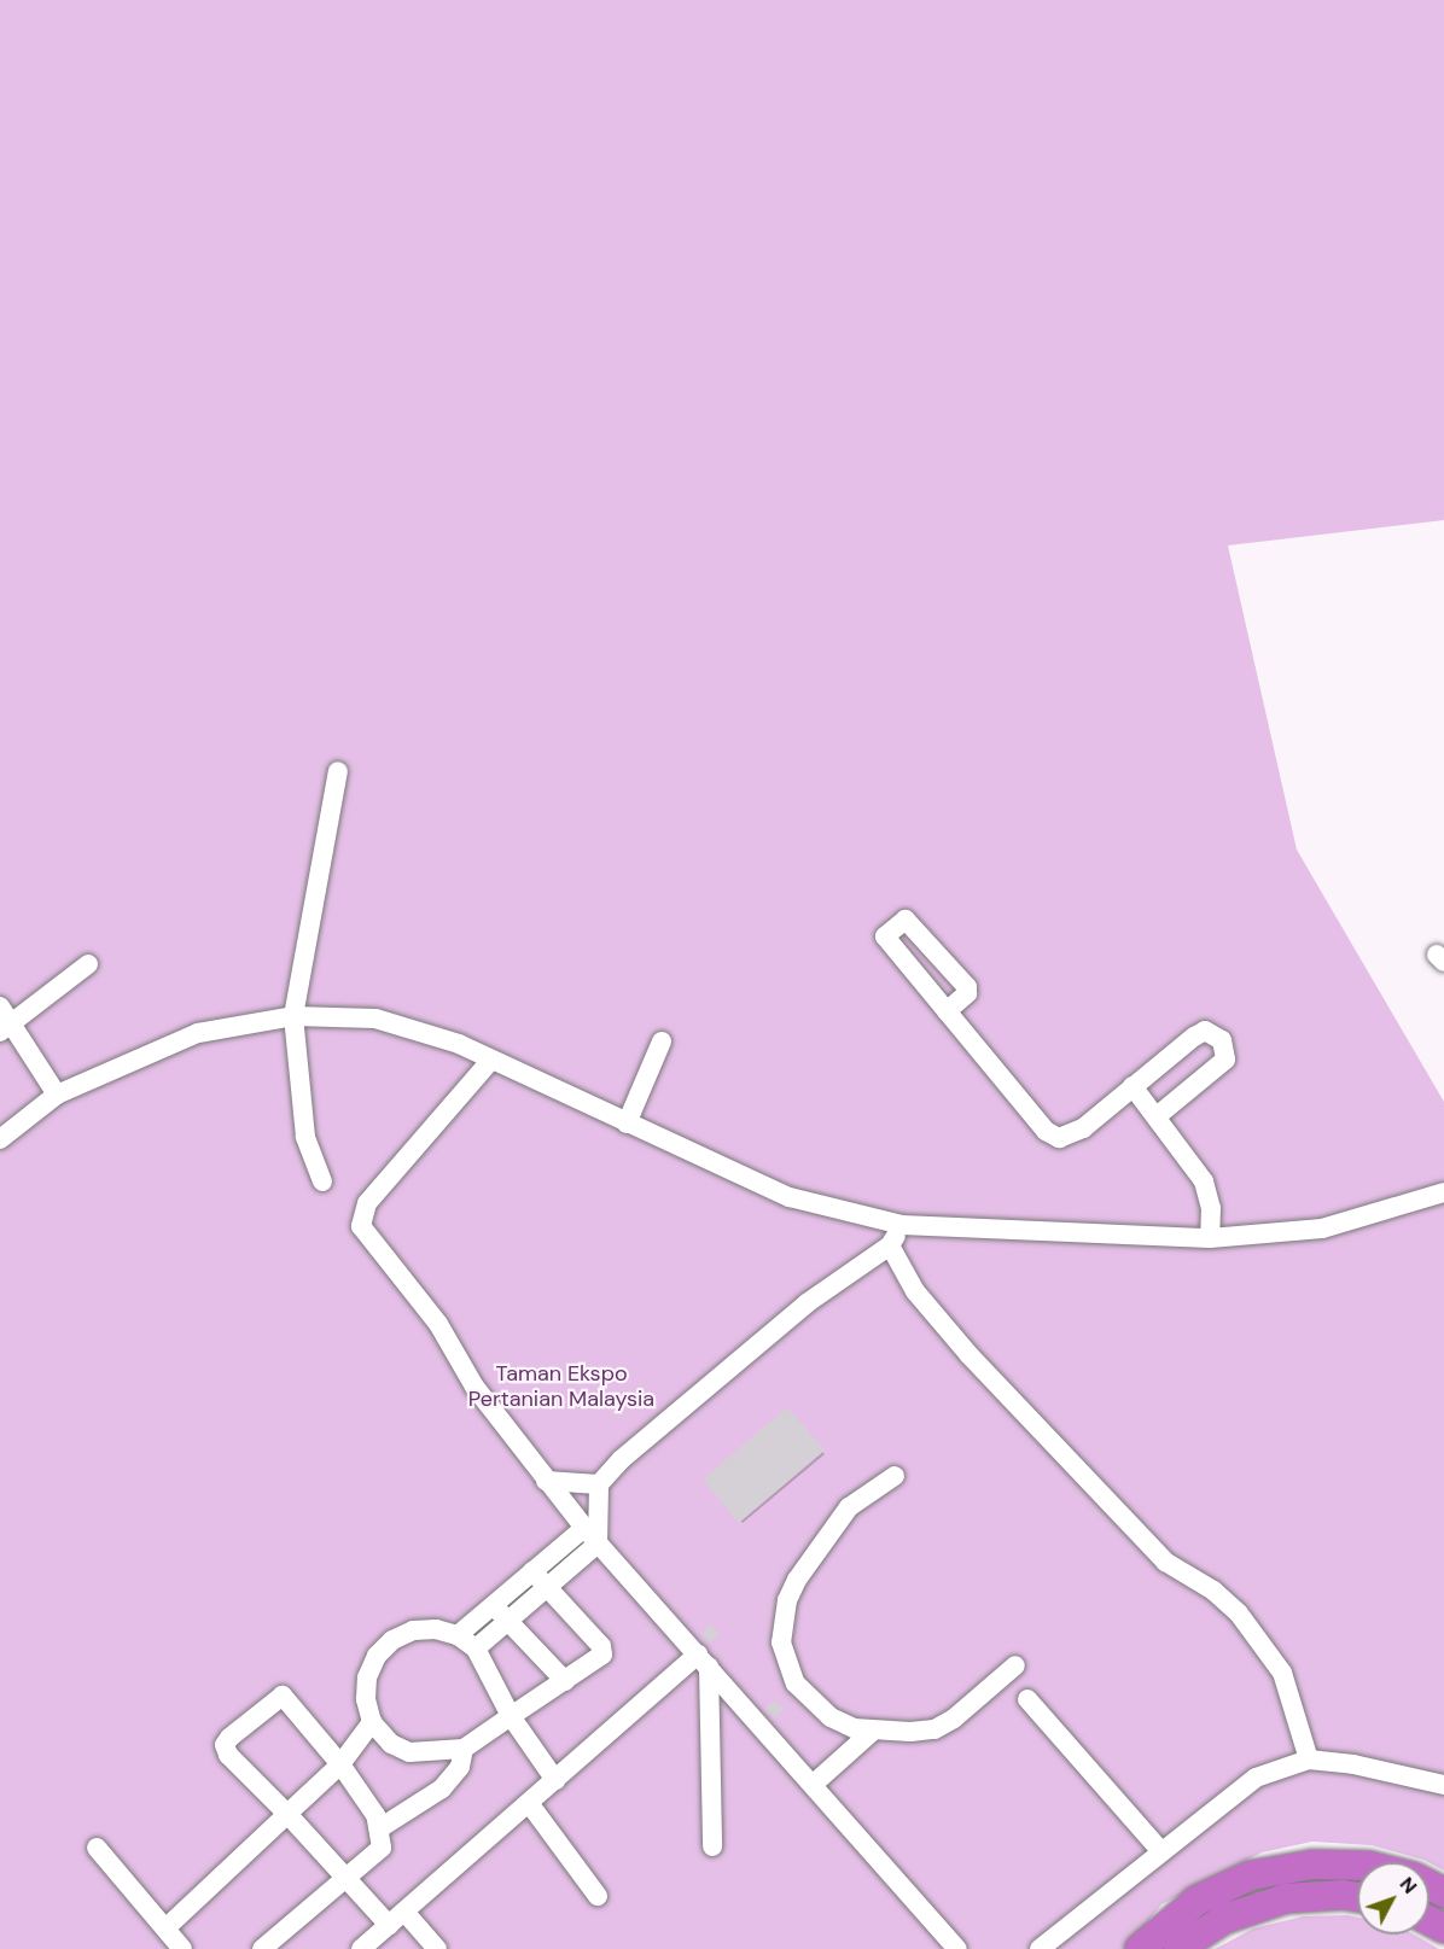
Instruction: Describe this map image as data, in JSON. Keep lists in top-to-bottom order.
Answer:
{
  "parks": ["Taman Ekspo Pertanian Malaysia"],
  "north": "top right"
}
